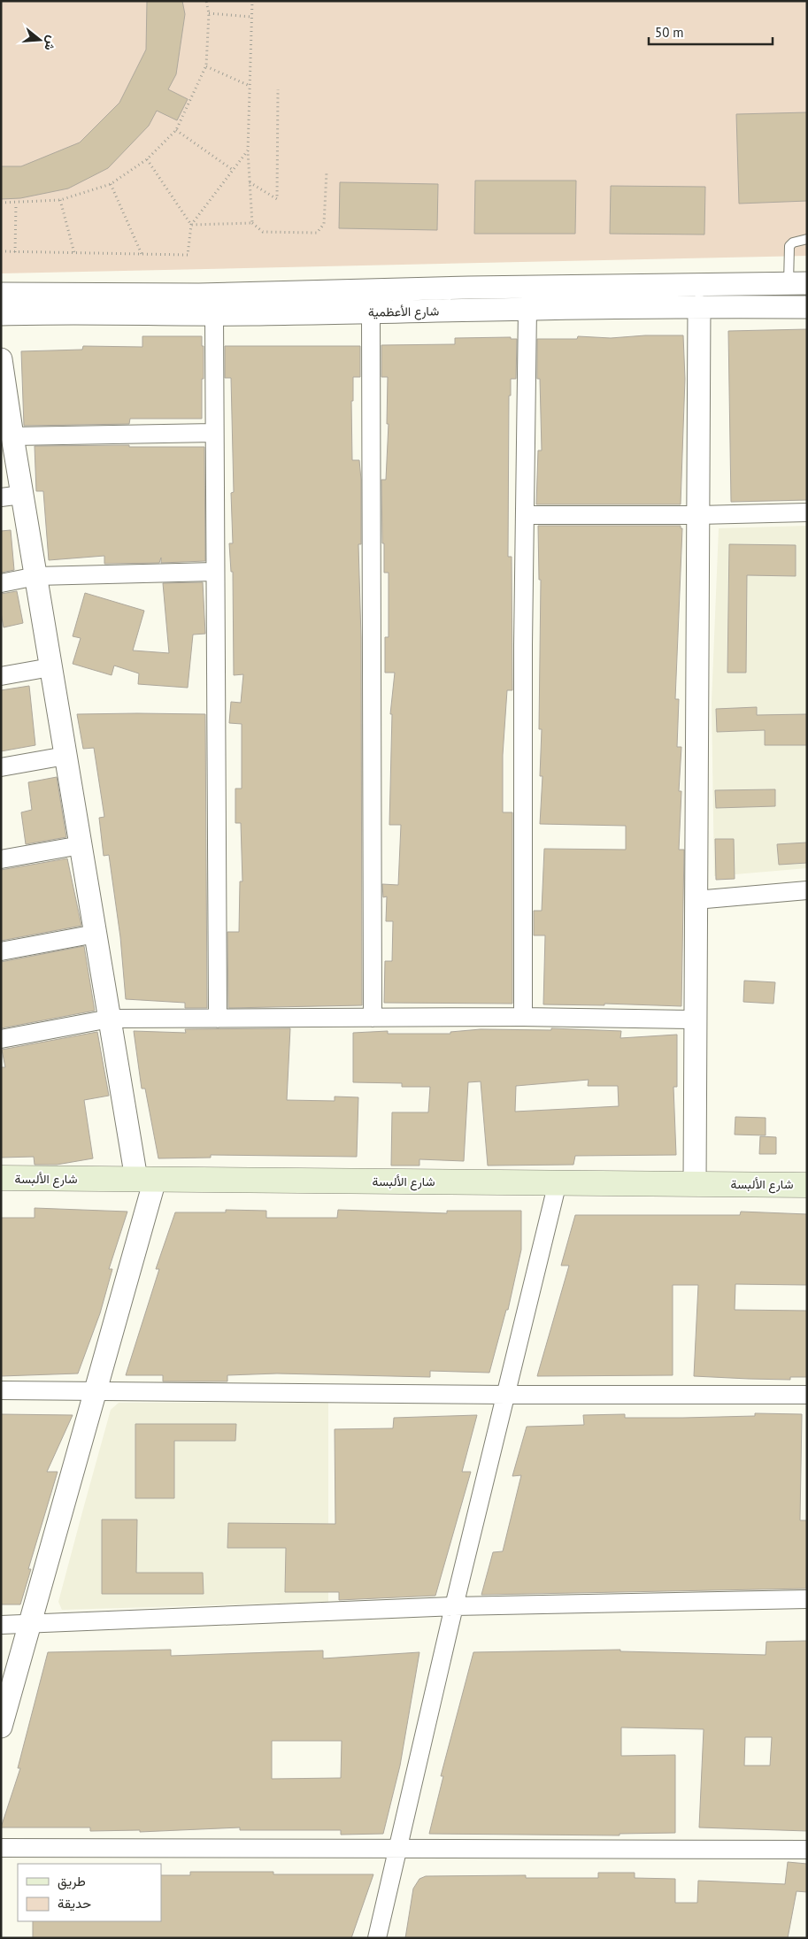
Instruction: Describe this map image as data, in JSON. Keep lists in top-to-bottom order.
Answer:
{
  "streets": {
    "main road": ["شارع الألبسة"],
    "street": ["شارع الأعظمية"]
  },
  "legend": ["طريق", "حديقة"],
  "scale_bar": "50 m",
  "north": "right"
}
